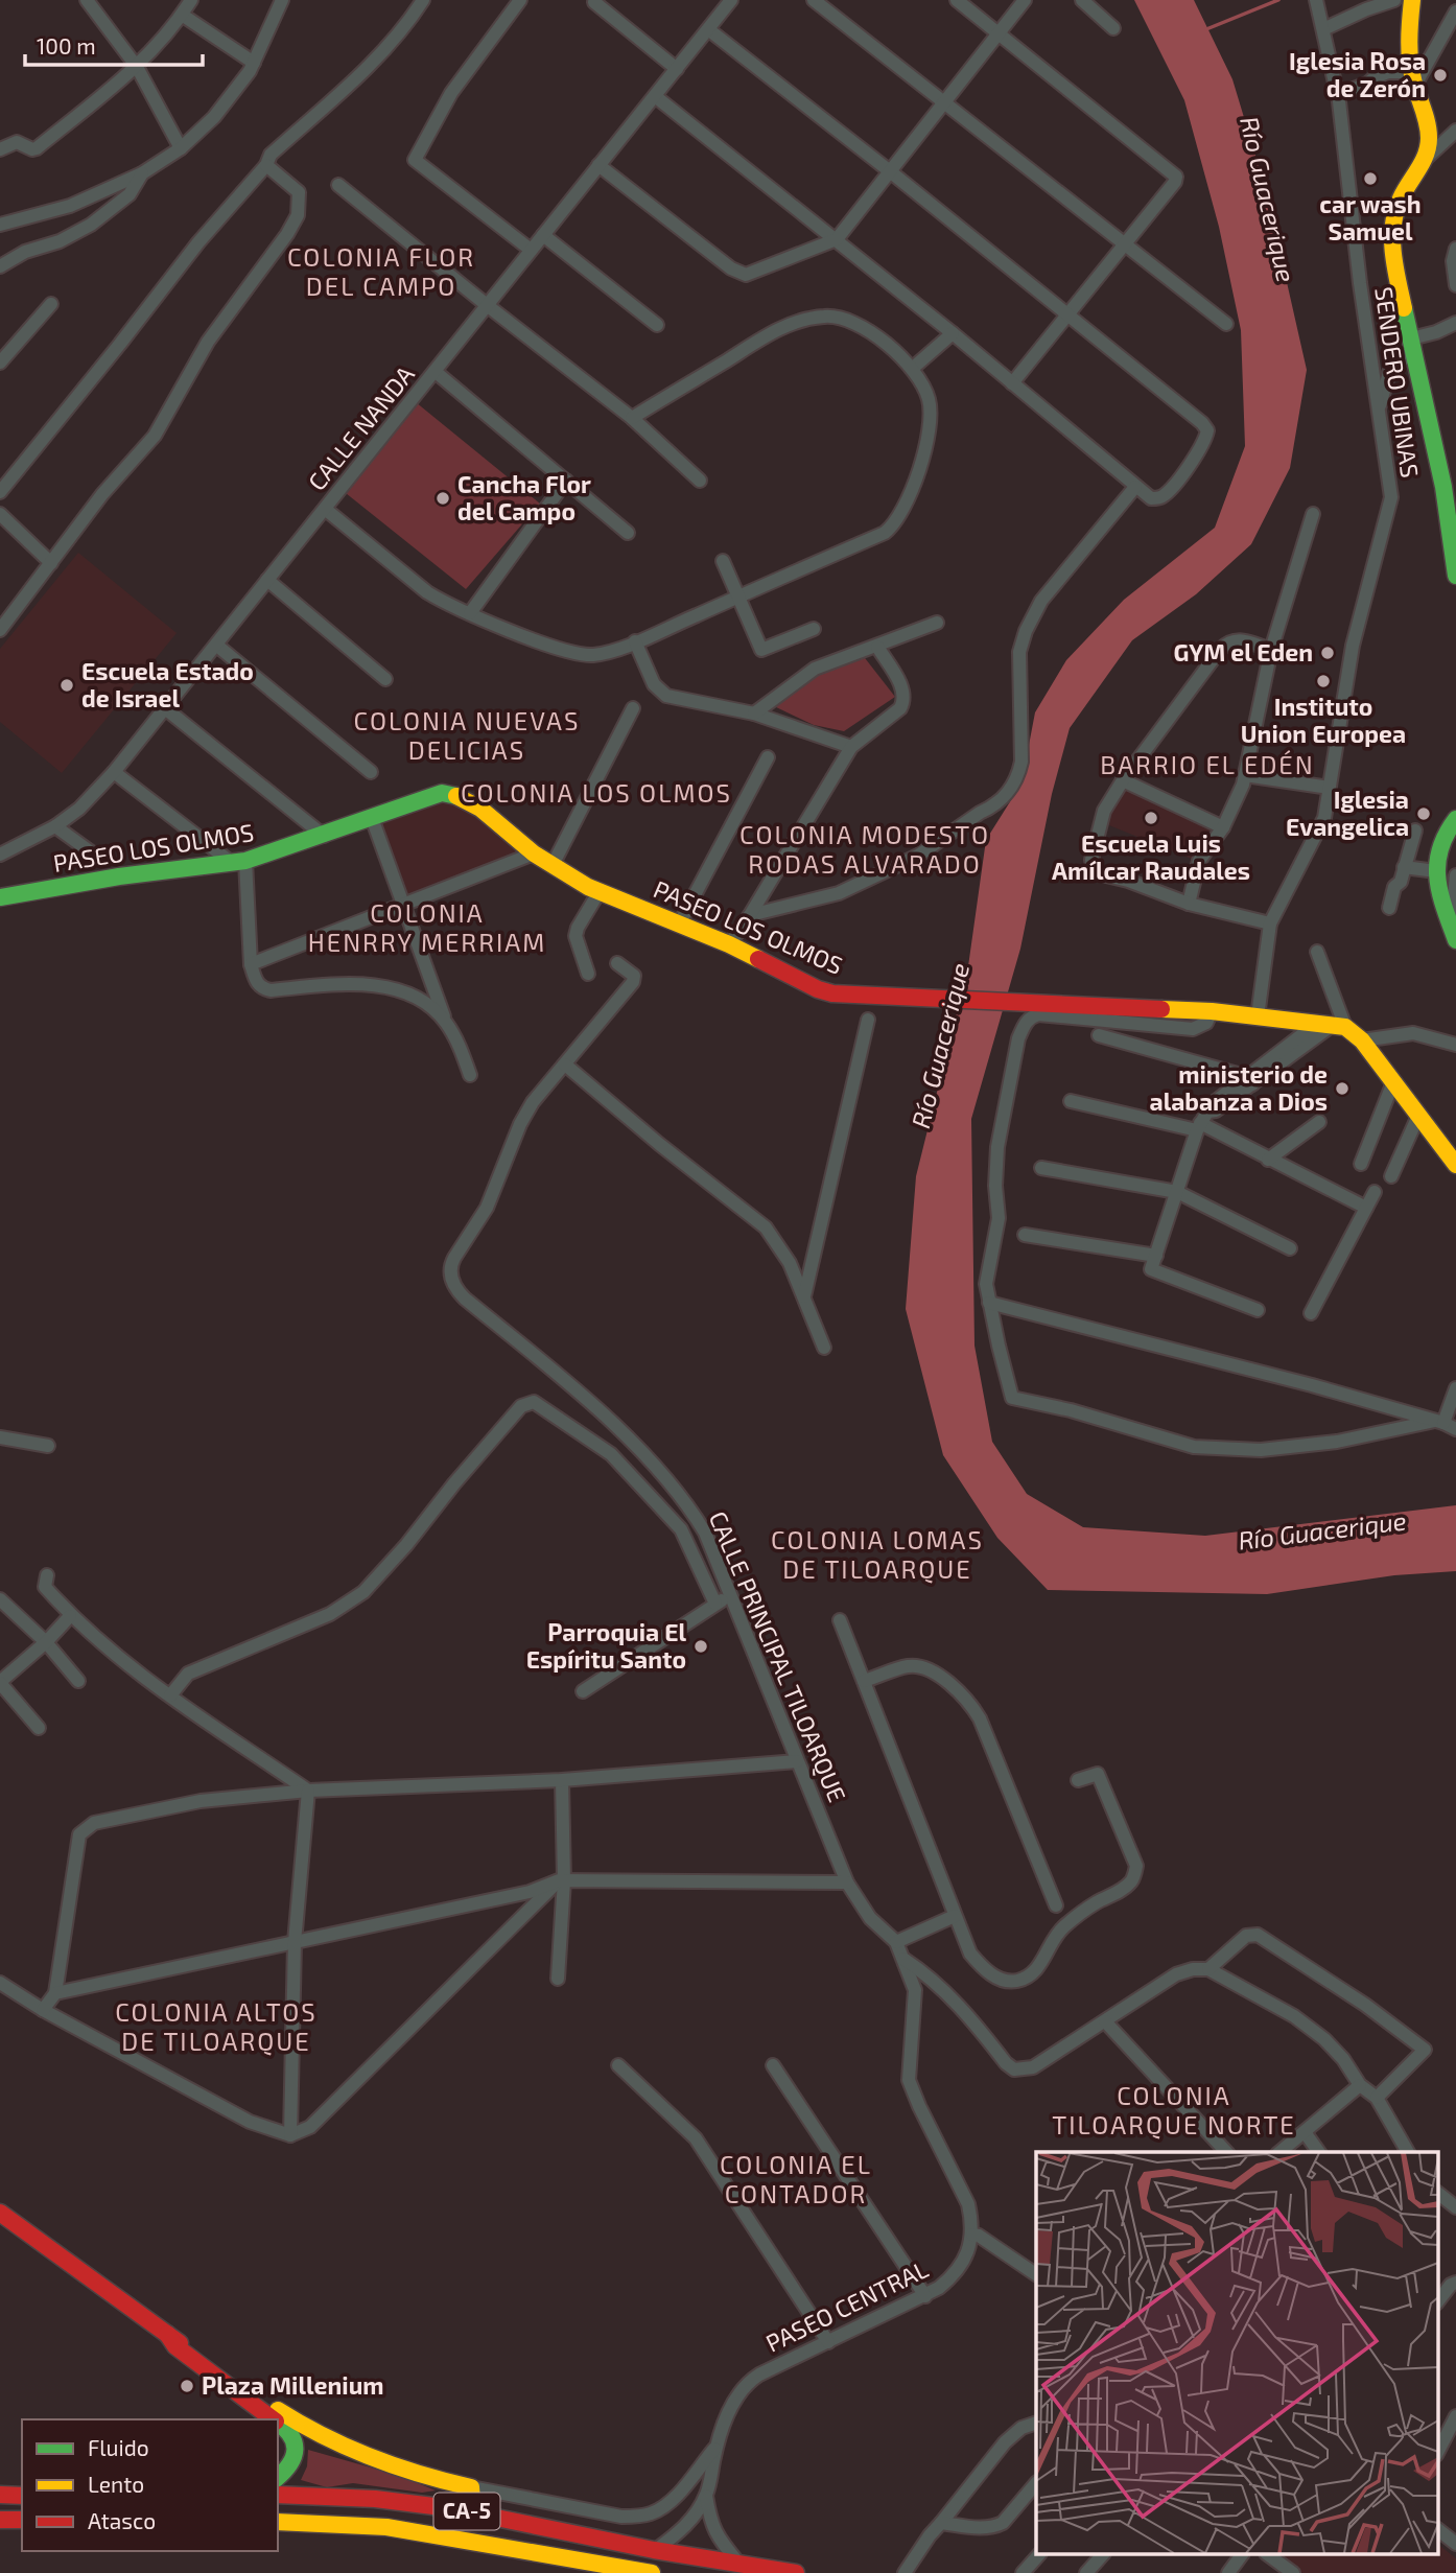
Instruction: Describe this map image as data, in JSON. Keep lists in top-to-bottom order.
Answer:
{
  "streets": {
    "main road": ["PASEO LOS OLMOS", "CA-5"],
    "street": [
      "SENDERO UBINAS",
      "CALLE NANDA",
      "CALLE PRINCIPAL TILOARQUE",
      "PASEO CENTRAL"
    ]
  },
  "crossings": [
    ["SENDERO UBINAS", "PASEO LOS OLMOS"],
    ["PASEO CENTRAL", "CA-5"]
  ],
  "districts": [
    "COLONIA FLOR DEL CAMPO",
    "COLONIA NUEVAS DELICIAS",
    "BARRIO EL EDÉN",
    "COLONIA LOS OLMOS",
    "COLONIA MODESTO RODAS ALVARADO",
    "COLONIA HENRRY MERRIAM",
    "COLONIA LOMAS DE TILOARQUE",
    "COLONIA ALTOS DE TILOARQUE",
    "COLONIA TILOARQUE NORTE",
    "COLONIA EL CONTADOR"
  ],
  "water": ["Río Guacerique"],
  "places": [
    "Iglesia Rosa de Zerón",
    "car wash Samuel",
    "Cancha Flor del Campo",
    "GYM el Eden",
    "Instituto Union Europea",
    "Escuela Estado de Israel",
    "Iglesia Evangelica",
    "Escuela Luis Amílcar Raudales",
    "ministerio de alabanza a Dios",
    "Parroquia El Espíritu Santo",
    "Plaza Millenium"
  ],
  "legend": ["Fluido", "Lento", "Atasco"],
  "scale_bar": "100 m"
}
